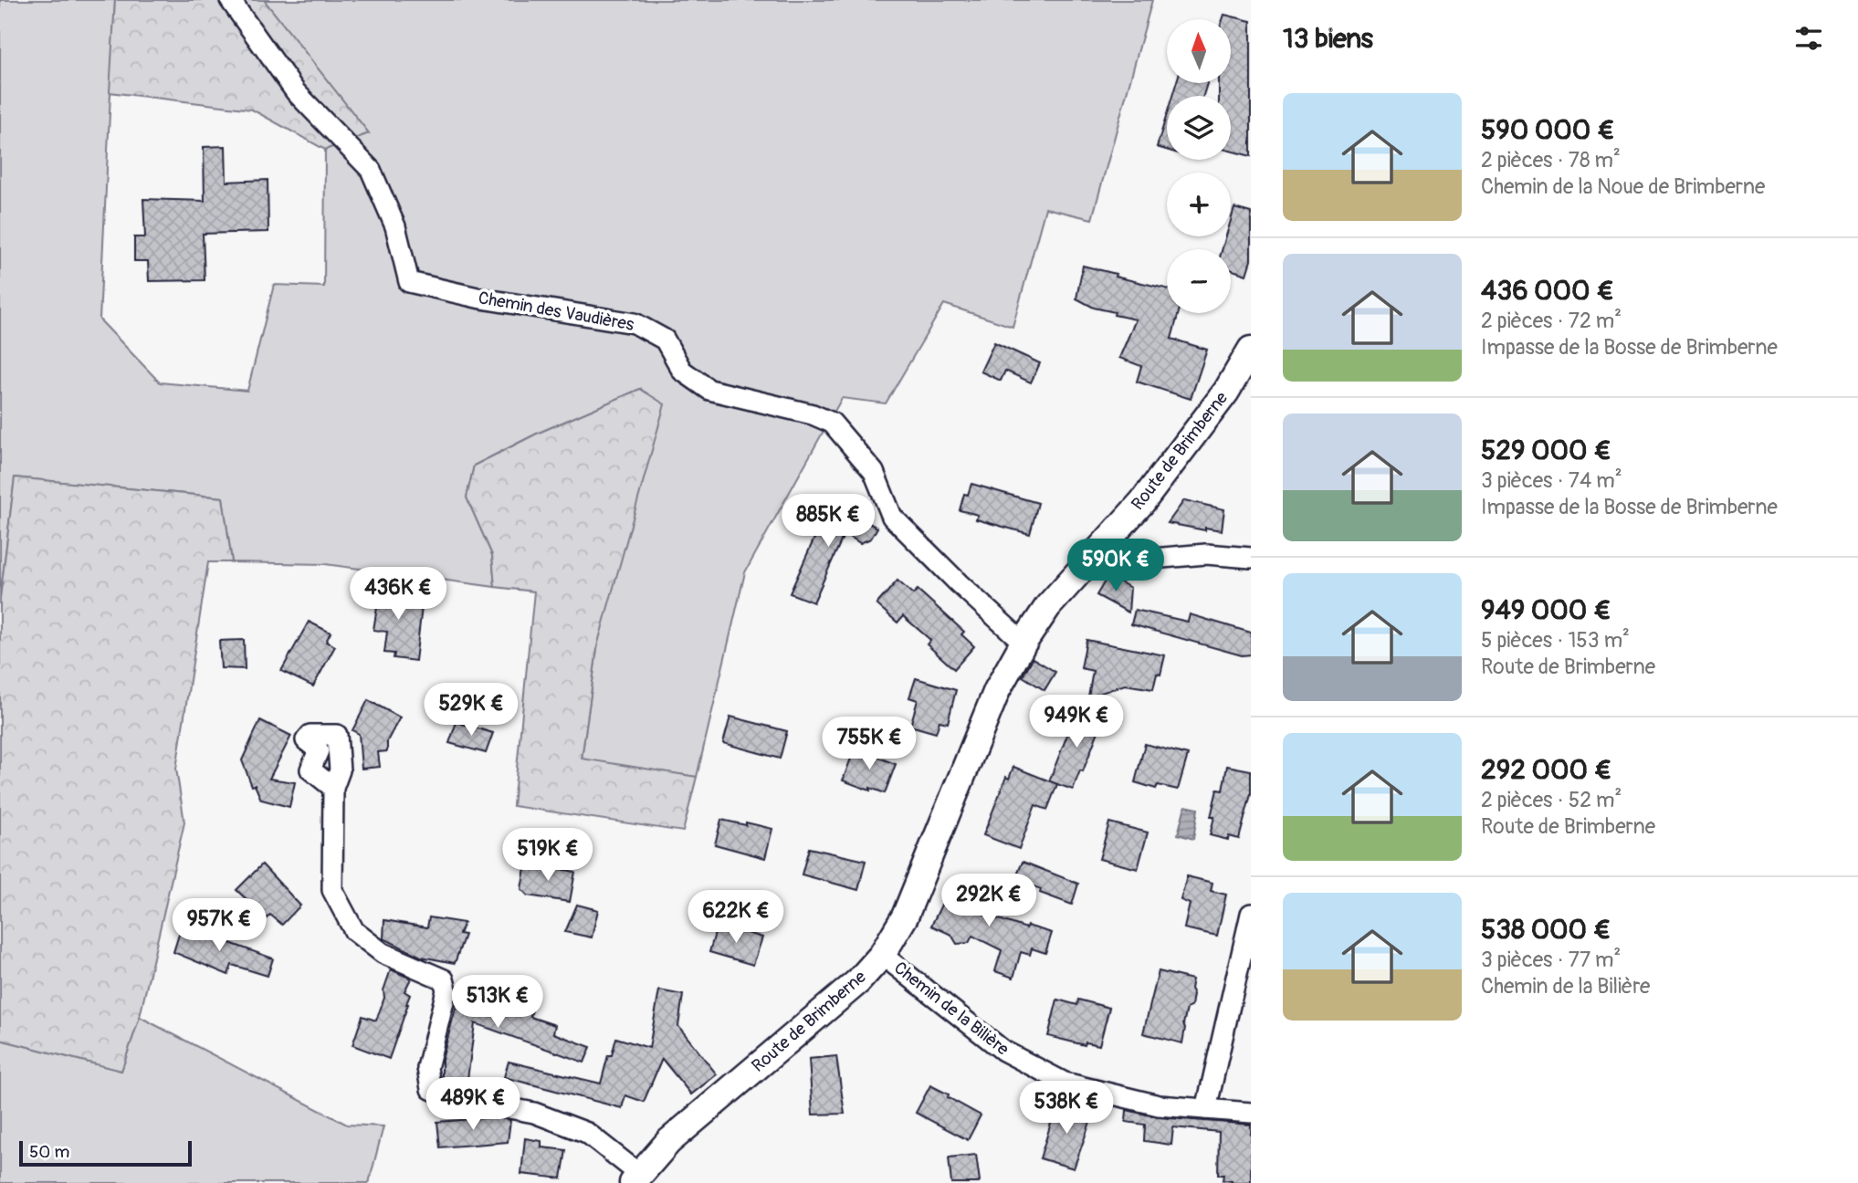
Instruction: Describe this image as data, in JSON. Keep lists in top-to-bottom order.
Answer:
{
  "streets": {
    "street": ["Chemin des Vaudières", "Route de Brimberne", "Chemin de la Bilière"]
  },
  "crossings": [
    ["Chemin des Vaudières", "Route de Brimberne"],
    ["Route de Brimberne", "Chemin de la Bilière"]
  ],
  "scale_bar": "50 m",
  "north": "top",
  "page": {
    "heading": "13 biens",
    "map_buttons": ["+", "−"],
    "list": [
      {
        "name": "590 000 €",
        "note": "2 pièces · 78 m² · Chemin de la Noue de Brimberne"
      },
      {
        "name": "436 000 €",
        "note": "2 pièces · 72 m² · Impasse de la Bosse de Brimberne"
      },
      {
        "name": "529 000 €",
        "note": "3 pièces · 74 m² · Impasse de la Bosse de Brimberne"
      },
      {
        "name": "949 000 €",
        "note": "5 pièces · 153 m² · Route de Brimberne"
      },
      {
        "name": "292 000 €",
        "note": "2 pièces · 52 m² · Route de Brimberne"
      },
      {
        "name": "538 000 €",
        "note": "3 pièces · 77 m² · Chemin de la Bilière"
      }
    ],
    "price": [
      "885K €",
      "590K €",
      "436K €",
      "529K €",
      "949K €",
      "755K €",
      "519K €",
      "292K €",
      "622K €",
      "957K €",
      "513K €",
      "489K €",
      "538K €"
    ],
    "scale": "50 m"
  }
}
